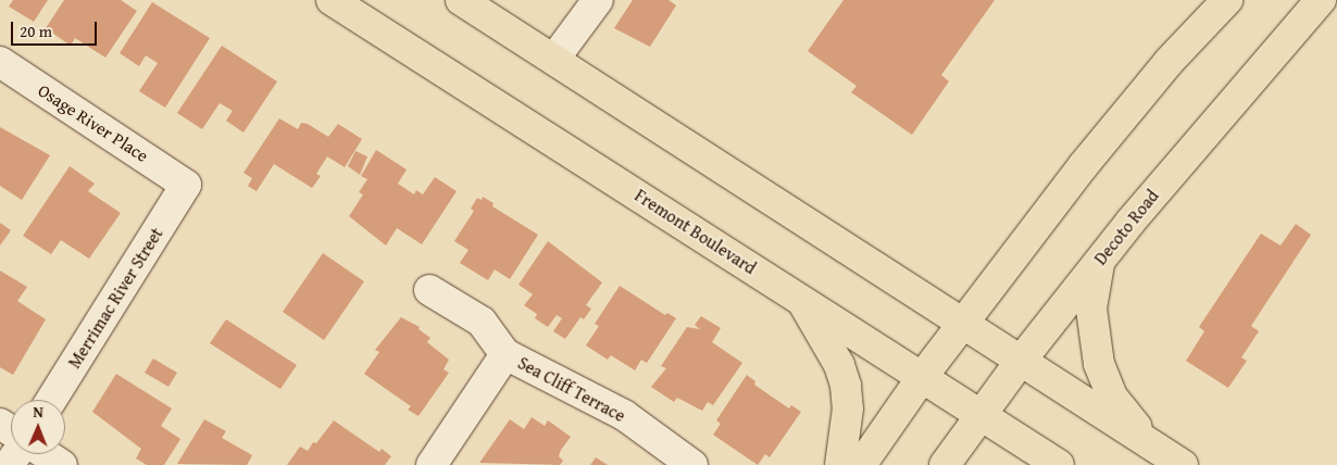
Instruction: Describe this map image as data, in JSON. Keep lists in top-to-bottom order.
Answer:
{
  "streets": {
    "main road": ["Decoto Road", "Fremont Boulevard"],
    "street": ["Osage River Place", "Merrimac River Street", "Sea Cliff Terrace"]
  },
  "crossings": [
    ["Osage River Place", "Merrimac River Street"],
    ["Decoto Road", "Fremont Boulevard"]
  ],
  "scale_bar": "20 m",
  "north": "top"
}
